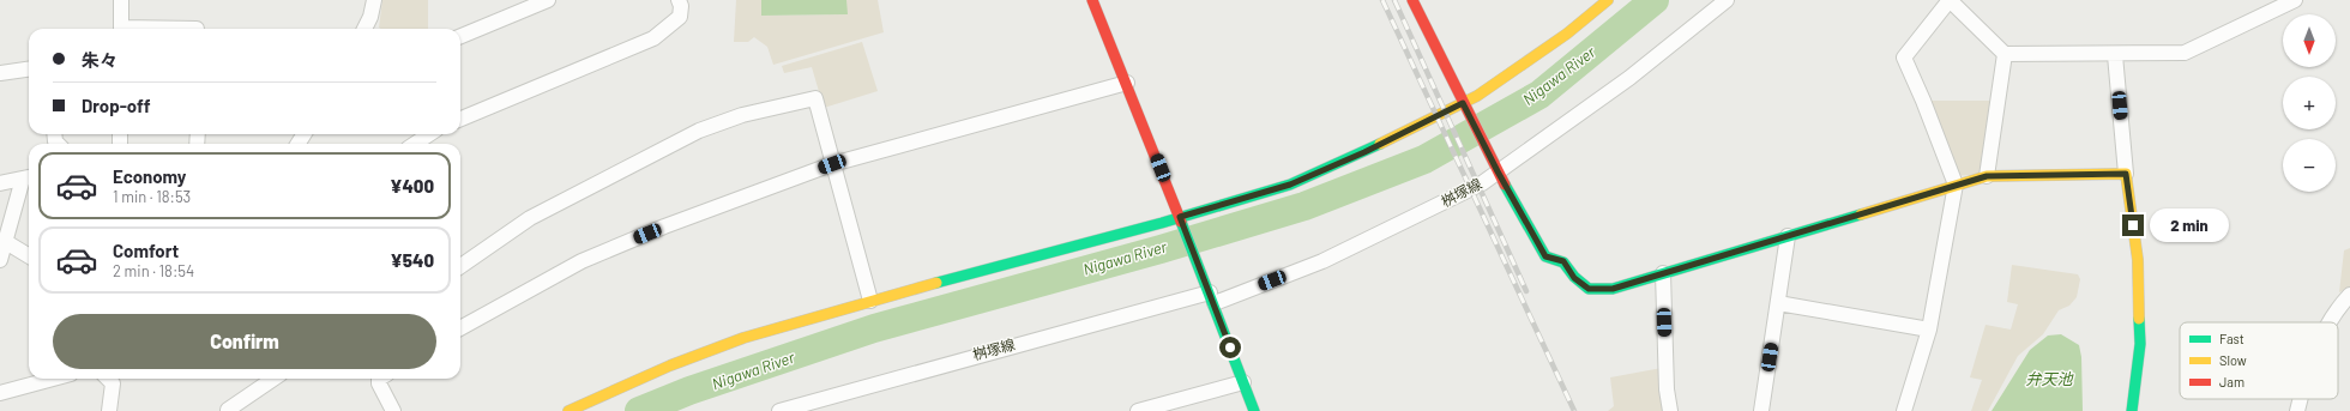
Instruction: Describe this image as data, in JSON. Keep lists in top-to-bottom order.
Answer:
{
  "streets": {
    "street": ["桝塚線"]
  },
  "water": ["Nigawa River", "弁天池"],
  "legend": ["Fast", "Slow", "Jam"],
  "north": "bottom",
  "page": {
    "map_buttons": ["+", "−"],
    "banner": ["朱々", "Drop-off"],
    "list": [
      {
        "name": "Economy",
        "note": "1 min · 18:53",
        "value": "¥400"
      },
      {
        "name": "Comfort",
        "note": "2 min · 18:54",
        "value": "¥540"
      }
    ],
    "bubble": "2 min",
    "buttons": "Confirm"
  }
}
